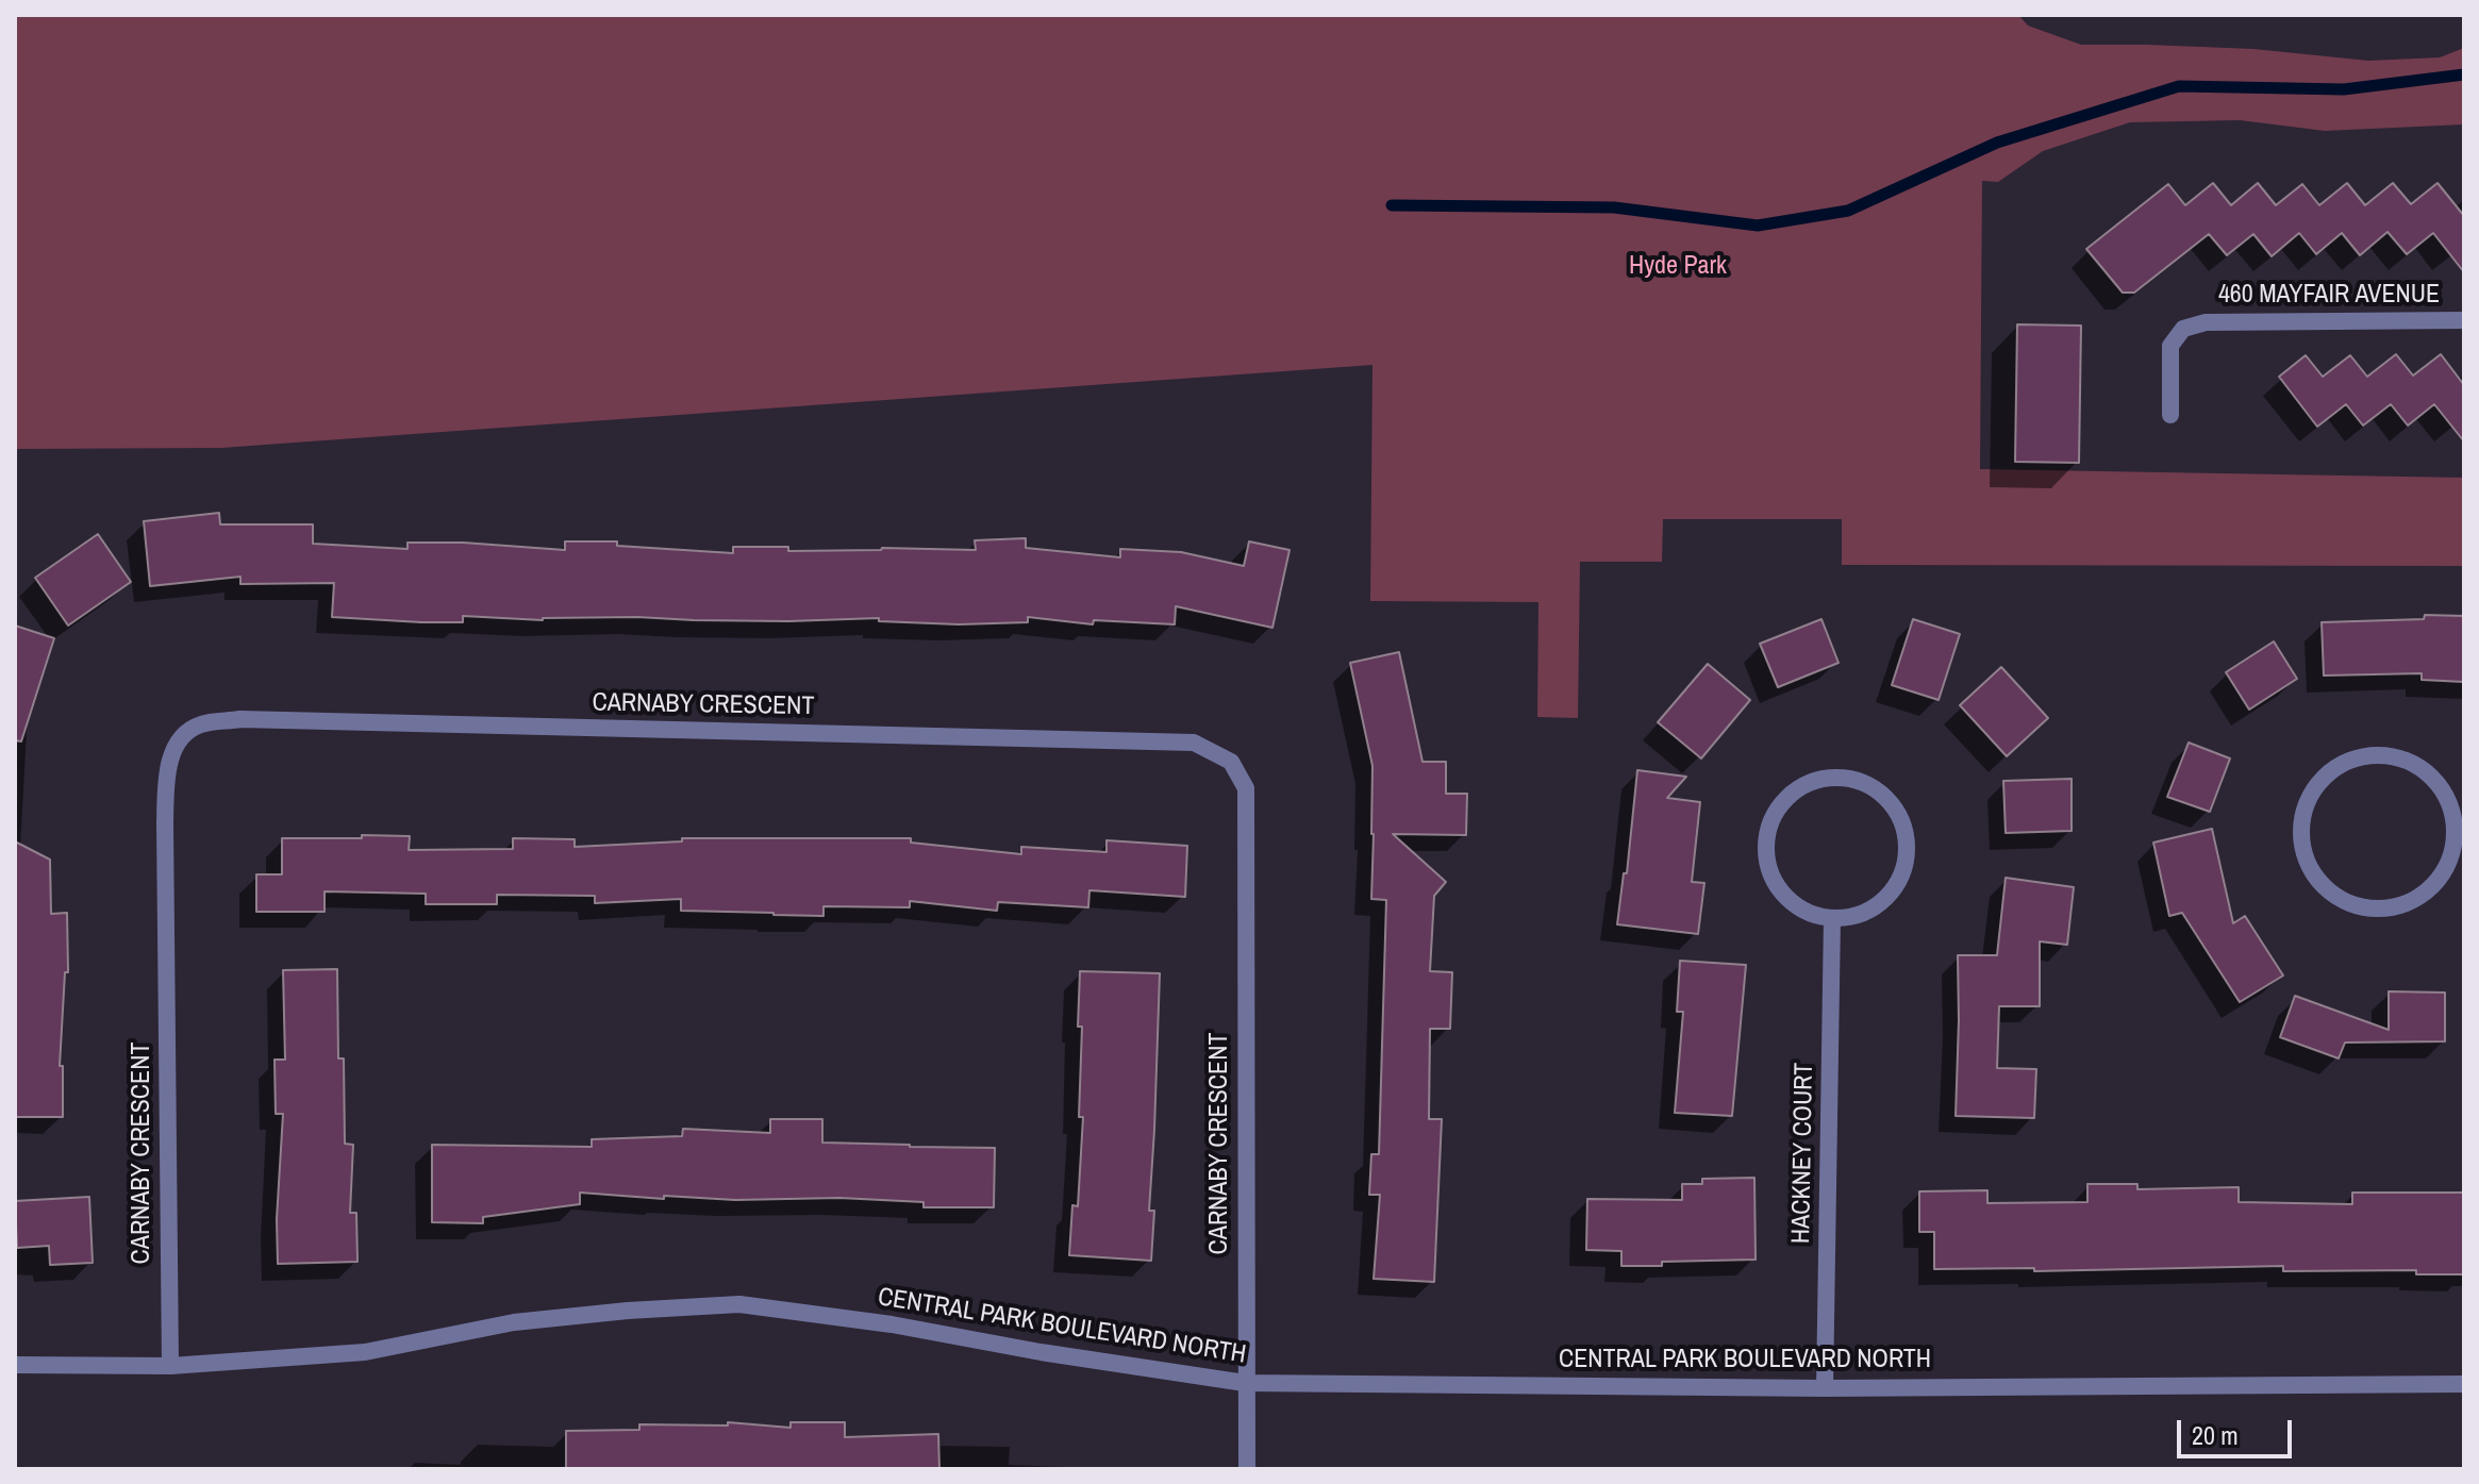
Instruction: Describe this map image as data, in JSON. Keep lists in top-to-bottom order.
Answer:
{
  "streets": {
    "street": [
      "460 MAYFAIR AVENUE",
      "CARNABY CRESCENT",
      "HACKNEY COURT",
      "CENTRAL PARK BOULEVARD NORTH"
    ]
  },
  "crossings": [
    ["CARNABY CRESCENT", "CENTRAL PARK BOULEVARD NORTH"],
    ["HACKNEY COURT", "CENTRAL PARK BOULEVARD NORTH"]
  ],
  "parks": ["Hyde Park"],
  "scale_bar": "20 m"
}
